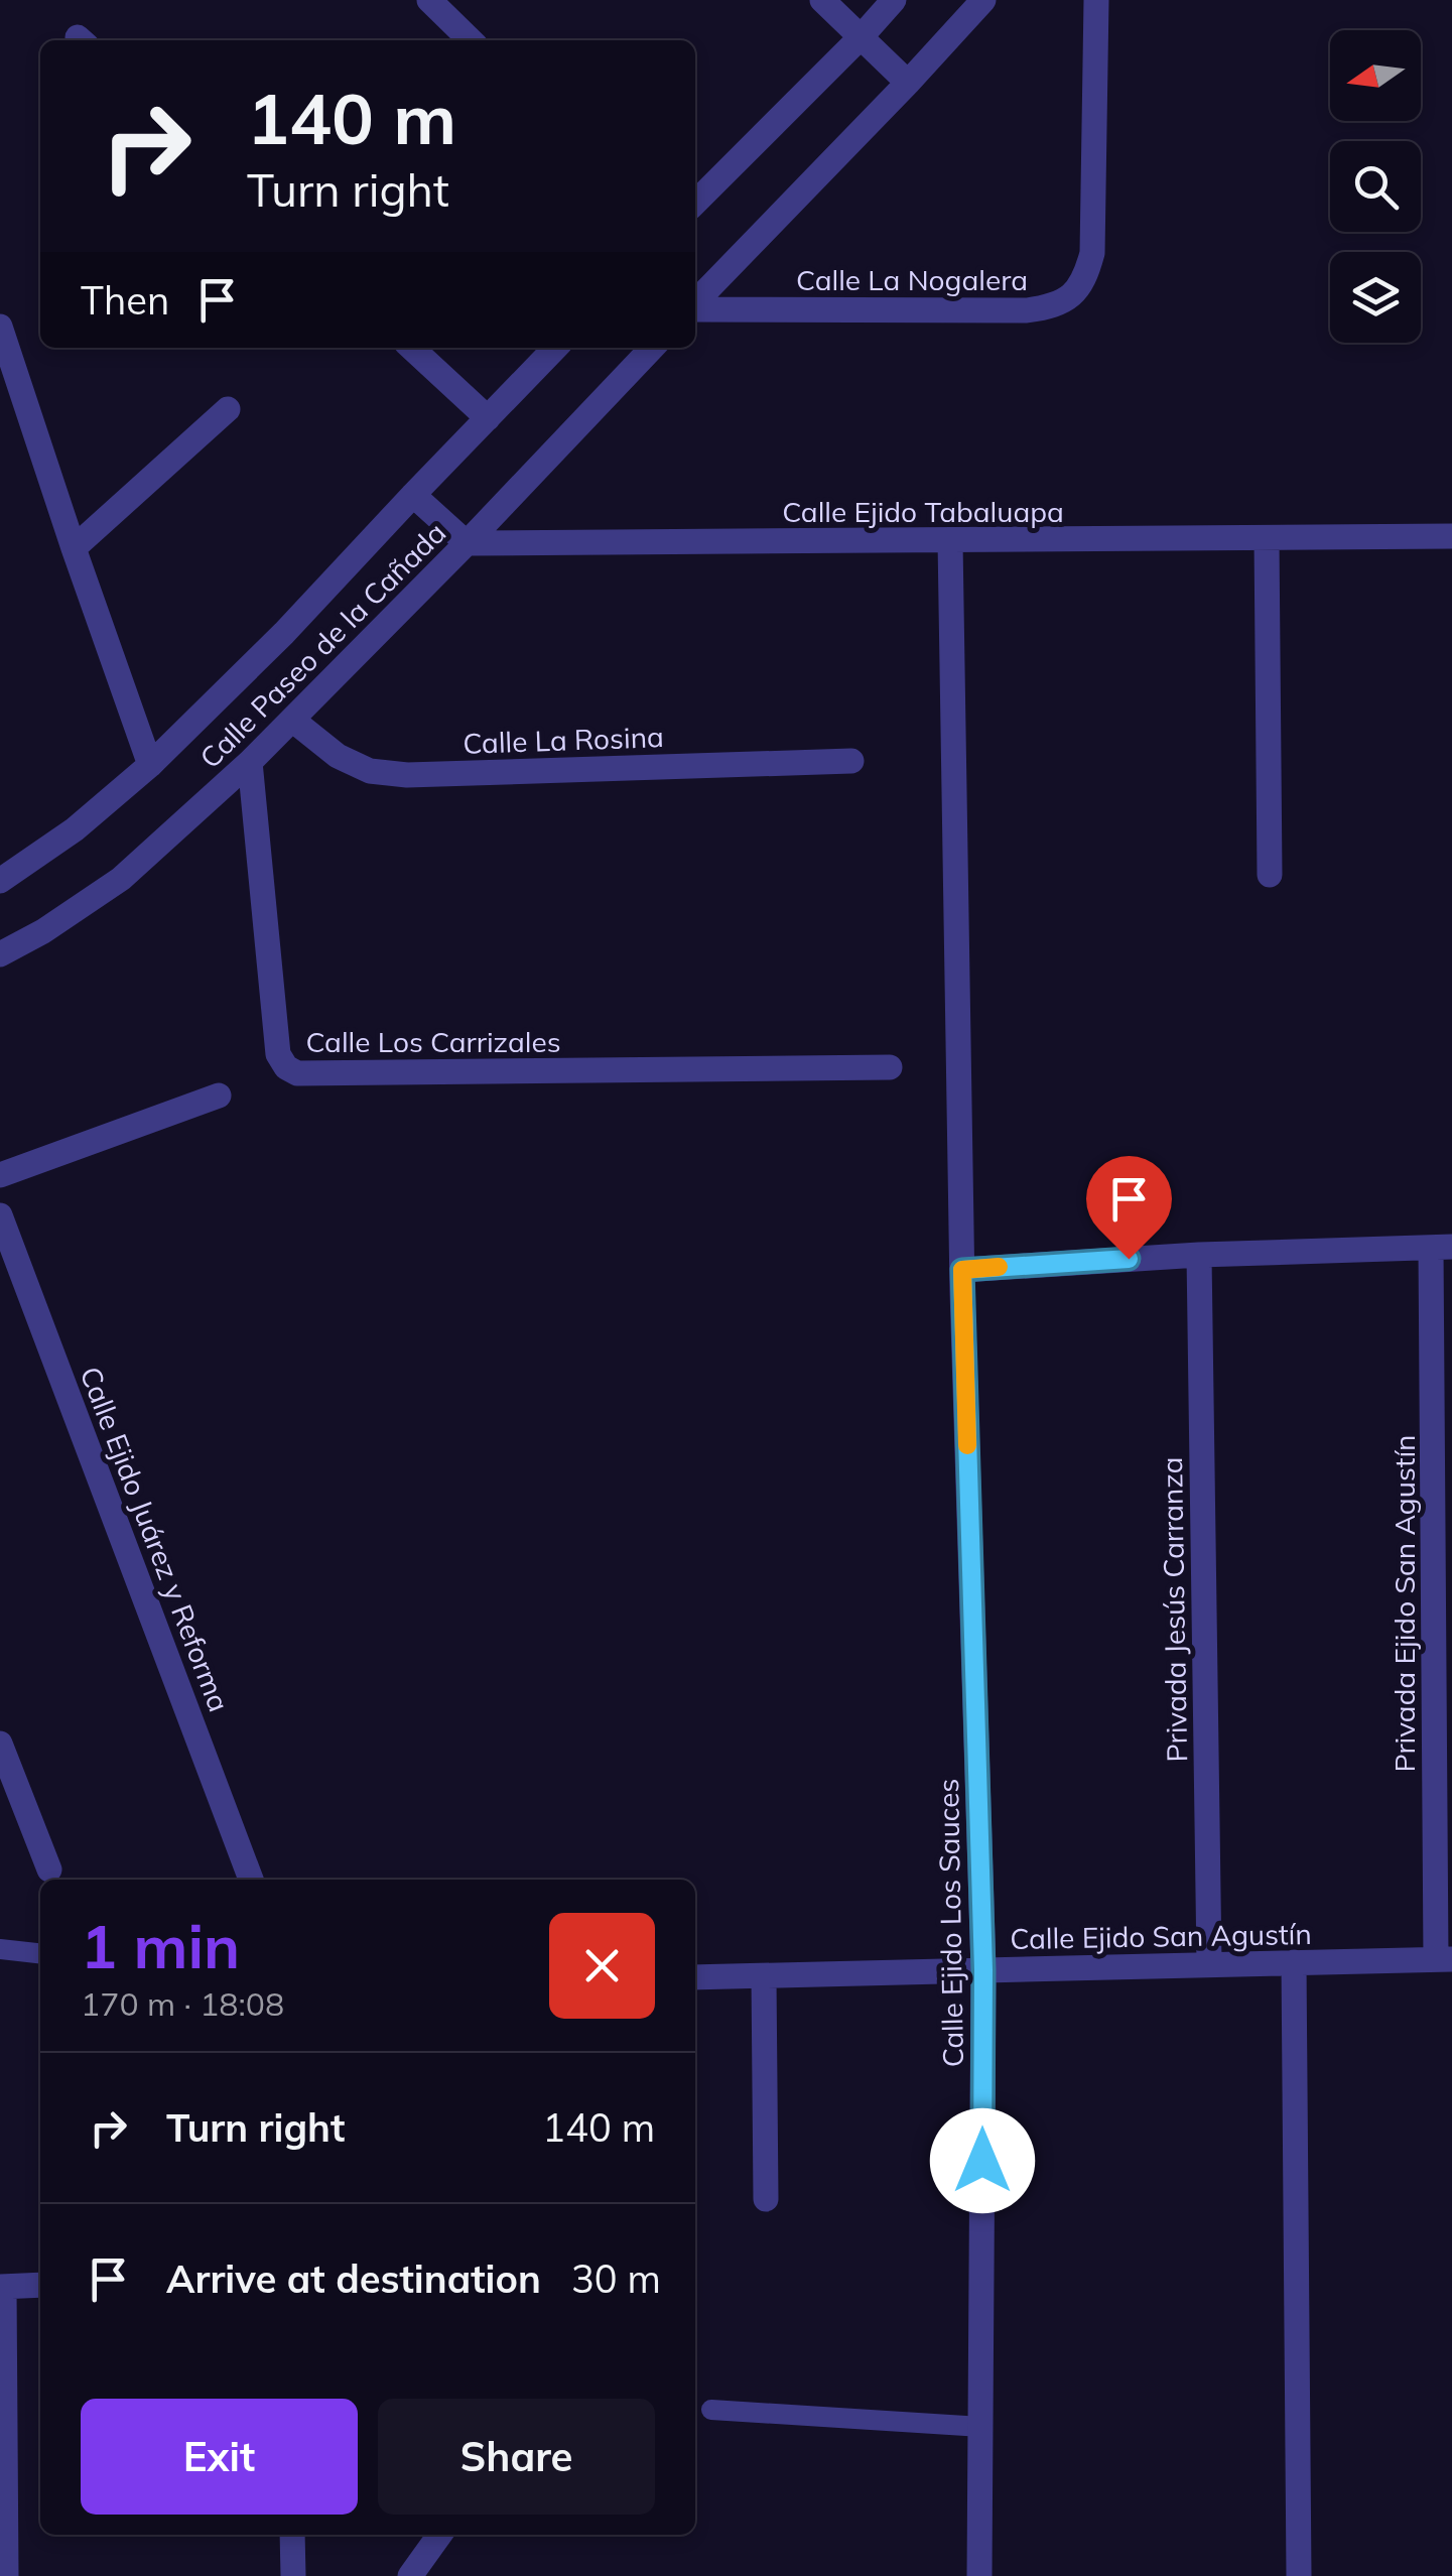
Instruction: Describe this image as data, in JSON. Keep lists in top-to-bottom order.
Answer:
{
  "streets": {
    "street": [
      "Calle La Nogalera",
      "Calle Ejido Tabaluapa",
      "Calle Paseo de la Cañada",
      "Calle La Rosina",
      "Calle Los Carrizales",
      "Calle Ejido Juárez y Reforma",
      "Privada Ejido San Agustín",
      "Privada Jesús Carranza",
      "Calle Ejido Los Sauces",
      "Calle Ejido San Agustín"
    ]
  },
  "crossings": [
    ["Calle Ejido Tabaluapa", "Calle Paseo de la Cañada"],
    ["Calle Ejido Tabaluapa", "Calle Ejido Los Sauces"],
    ["Calle Paseo de la Cañada", "Calle La Rosina"],
    ["Calle Paseo de la Cañada", "Calle Los Carrizales"],
    ["Privada Ejido San Agustín", "Calle Ejido San Agustín"],
    ["Privada Jesús Carranza", "Calle Ejido San Agustín"],
    ["Calle Ejido Los Sauces", "Calle Ejido San Agustín"]
  ],
  "north": "left",
  "page": {
    "turn": ["140 m", "Turn right"],
    "then": "Then",
    "heading": ["1 min", "170 m · 18:08"],
    "list": [
      {
        "name": "Turn right",
        "value": "140 m"
      },
      {
        "name": "Arrive at destination",
        "value": "30 m"
      }
    ],
    "buttons": ["Exit", "Share"]
  }
}
